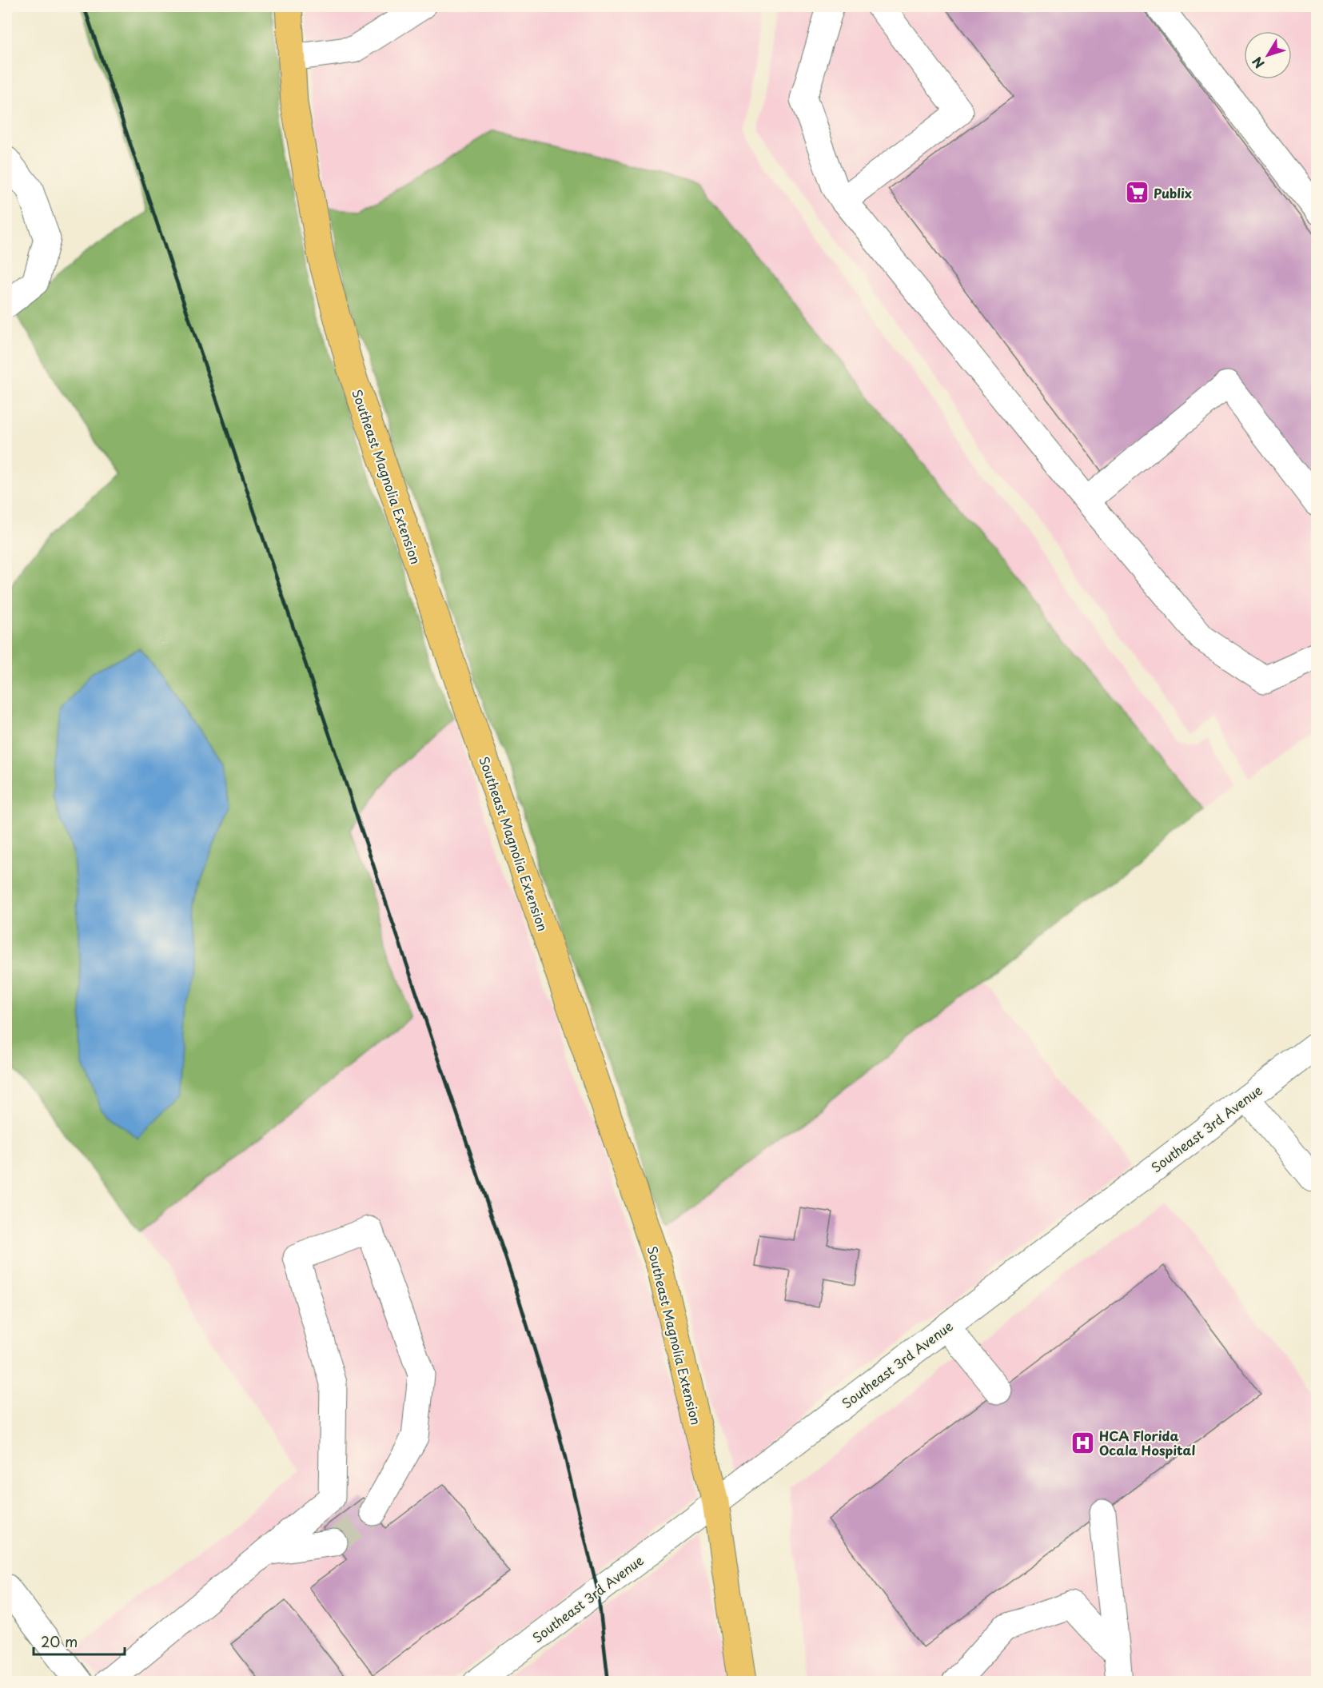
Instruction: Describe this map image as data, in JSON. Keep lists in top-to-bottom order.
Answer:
{
  "streets": {
    "main road": ["Southeast Magnolia Extension"],
    "street": ["Southeast 3rd Avenue"]
  },
  "crossings": [
    ["Southeast Magnolia Extension", "Southeast 3rd Avenue"]
  ],
  "places": {
    "supermarket": ["Publix"],
    "hospital": ["HCA Florida Ocala Hospital"]
  },
  "scale_bar": "20 m",
  "north": "bottom left"
}
